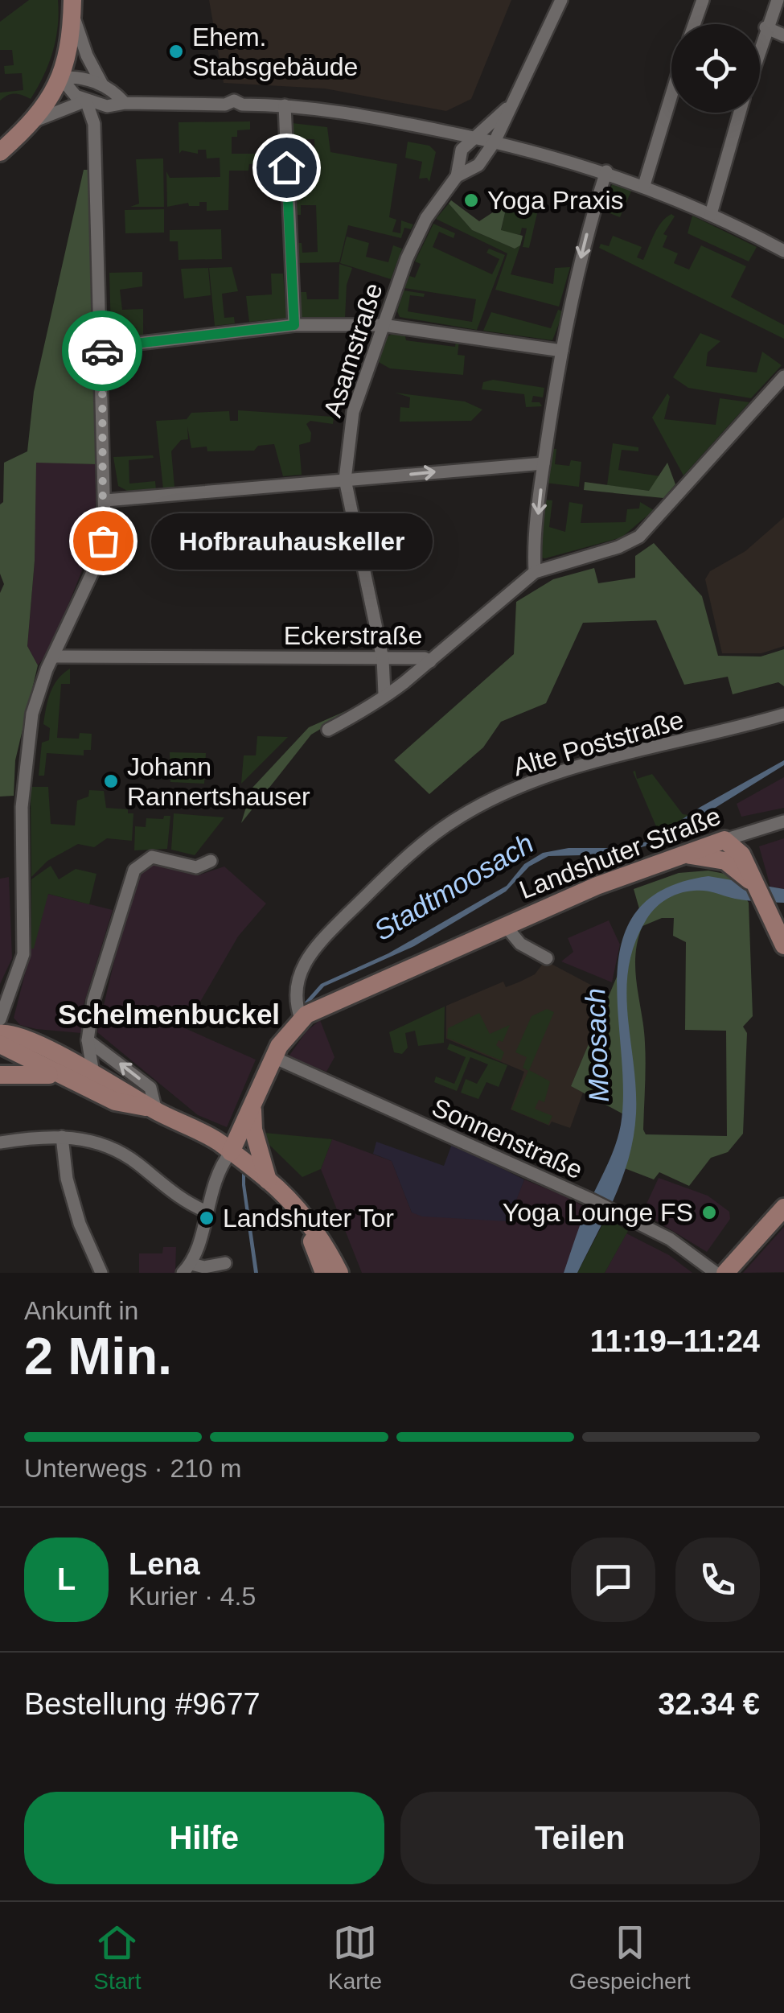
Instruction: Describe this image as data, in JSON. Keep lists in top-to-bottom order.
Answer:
{
  "streets": {
    "main road": ["Landshuter Straße"],
    "street": [
      "Asamstraße",
      "Eckerstraße",
      "Alte Poststraße",
      "Sonnenstraße"
    ]
  },
  "crossings": [
    ["Asamstraße", "Eckerstraße"],
    ["Alte Poststraße", "Landshuter Straße"]
  ],
  "districts": ["Schelmenbuckel"],
  "water": ["Stadtmoosach", "Moosach"],
  "places": [
    "Ehem. Stabsgebäude",
    "Yoga Praxis",
    "Hofbrauhauskeller",
    "Johann Rannertshauser",
    "Yoga Lounge FS",
    "Landshuter Tor"
  ],
  "page": {
    "bubble": "Hofbrauhauskeller",
    "heading": ["2 Min.", "Ankunft in", "11:19–11:24"],
    "panel": [
      "Lena",
      "Kurier · 4.5",
      "Bestellung #9677",
      "32.34 €"
    ],
    "bar": "Unterwegs · 210 m",
    "round": "L",
    "buttons": ["Hilfe", "Teilen"],
    "tabs": ["Start", "Karte", "Gespeichert"]
  }
}
